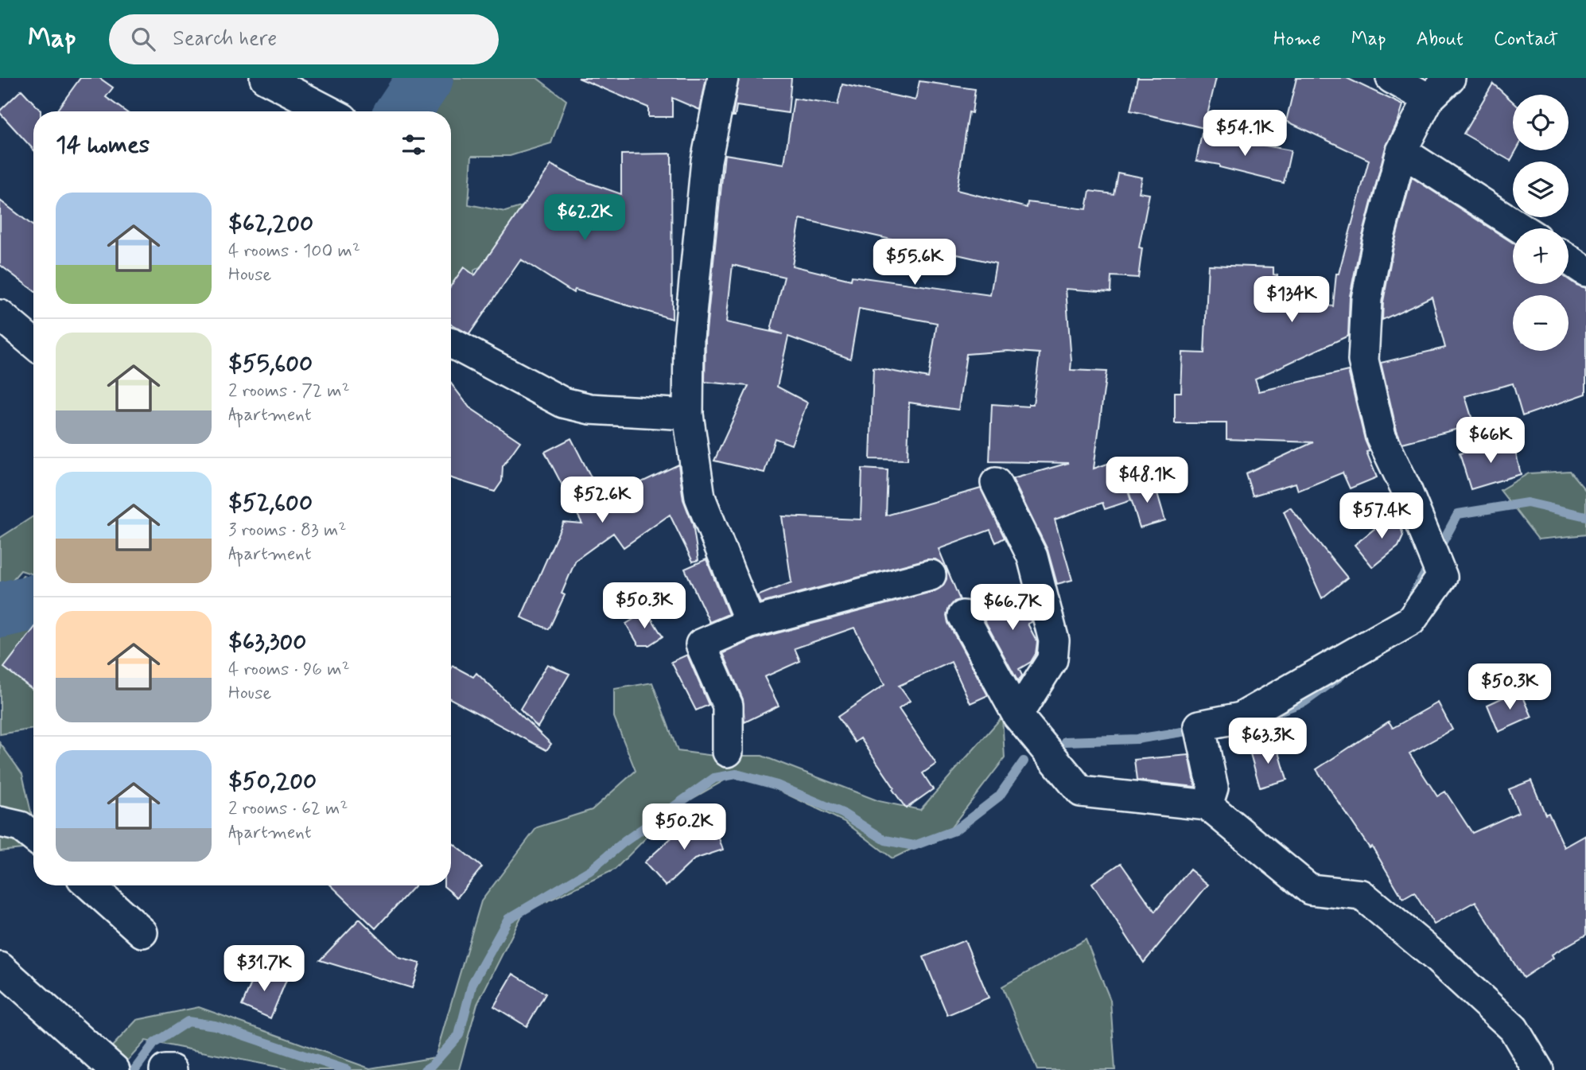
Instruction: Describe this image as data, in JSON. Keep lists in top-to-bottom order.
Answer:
{
  "page": {
    "header": "Map",
    "search": "Search here",
    "nav": [
      "Home",
      "Map",
      "About",
      "Contact"
    ],
    "map_buttons": ["+", "−"],
    "price": [
      "$54.1K",
      "$62.2K",
      "$55.6K",
      "$134K",
      "$66K",
      "$48.1K",
      "$52.6K",
      "$57.4K",
      "$50.3K",
      "$66.7K",
      "$50.3K",
      "$63.3K",
      "$50.2K",
      "$31.7K"
    ],
    "heading": "14 homes",
    "list": [
      {
        "name": "$62,200",
        "note": "4 rooms · 100 m² · House"
      },
      {
        "name": "$55,600",
        "note": "2 rooms · 72 m² · Apartment"
      },
      {
        "name": "$52,600",
        "note": "3 rooms · 83 m² · Apartment"
      },
      {
        "name": "$63,300",
        "note": "4 rooms · 96 m² · House"
      },
      {
        "name": "$50,200",
        "note": "2 rooms · 62 m² · Apartment"
      }
    ]
  }
}
